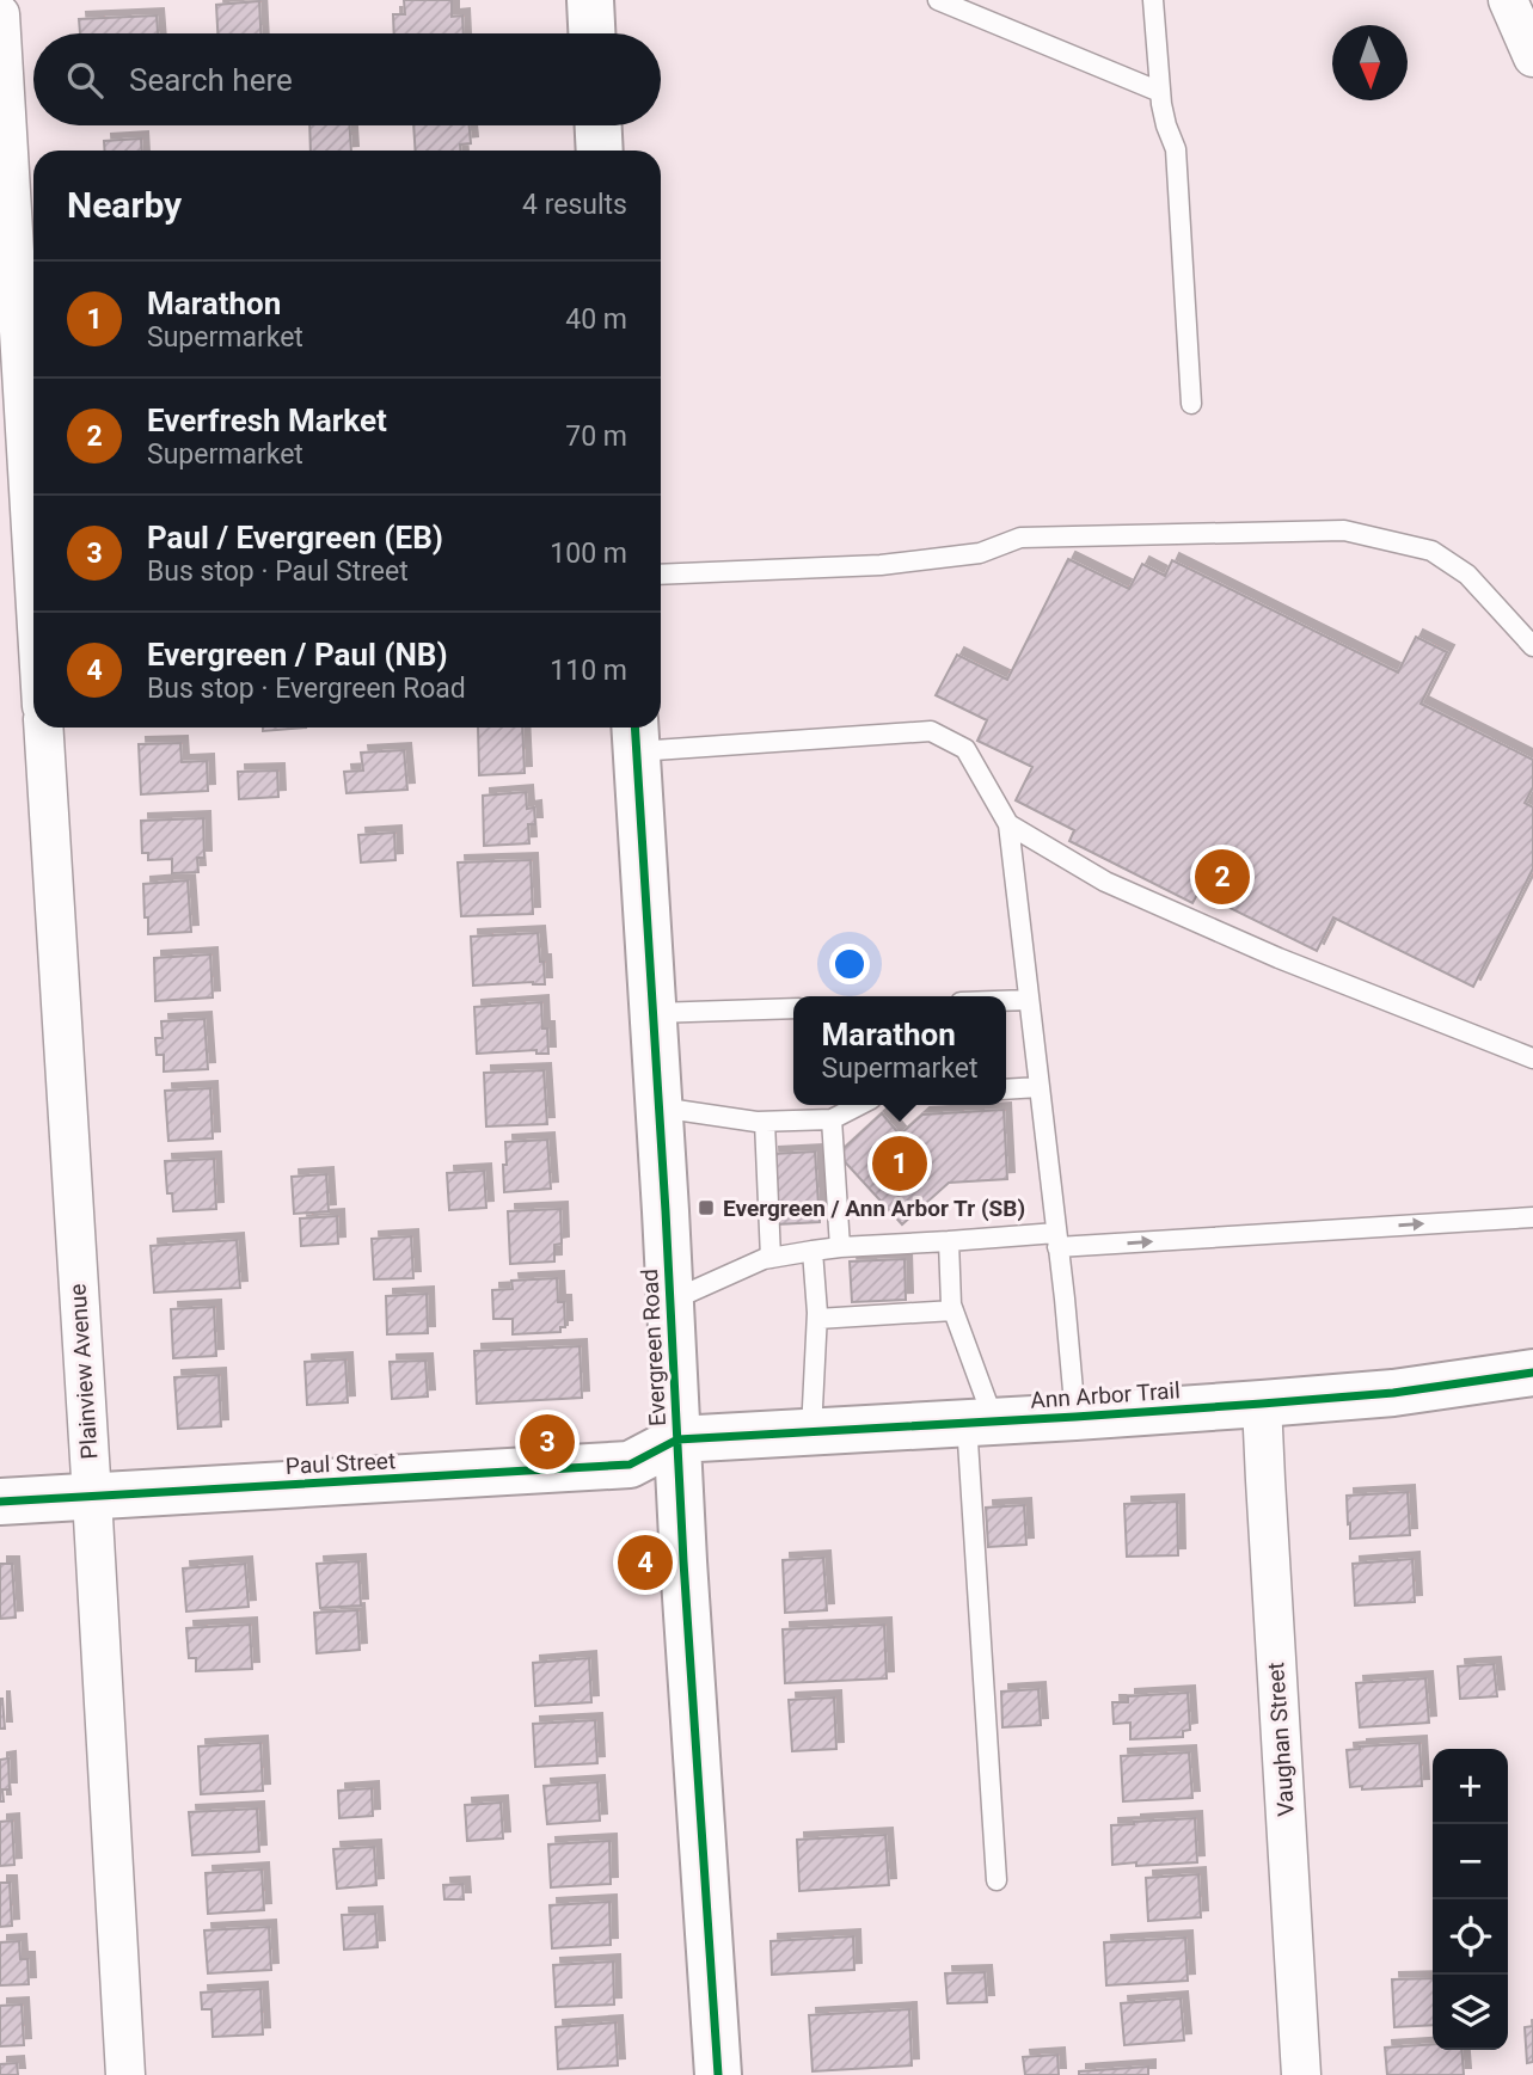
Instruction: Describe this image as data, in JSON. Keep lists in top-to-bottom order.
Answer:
{
  "streets": {
    "street": [
      "Evergreen Road",
      "Plainview Avenue",
      "Ann Arbor Trail",
      "Paul Street",
      "Vaughan Street"
    ]
  },
  "crossings": [
    ["Evergreen Road", "Ann Arbor Trail"],
    ["Evergreen Road", "Paul Street"],
    ["Plainview Avenue", "Paul Street"],
    ["Ann Arbor Trail", "Paul Street"],
    ["Ann Arbor Trail", "Vaughan Street"]
  ],
  "places": {
    "transit": ["Evergreen / Ann Arbor Tr (SB)"]
  },
  "north": "bottom",
  "page": {
    "search": "Search here",
    "heading": ["Nearby", "4 results"],
    "list": [
      {
        "mark": "1",
        "name": "Marathon",
        "note": "Supermarket",
        "value": "40 m"
      },
      {
        "mark": "2",
        "name": "Everfresh Market",
        "note": "Supermarket",
        "value": "70 m"
      },
      {
        "mark": "3",
        "name": "Paul / Evergreen (EB)",
        "note": "Bus stop · Paul Street",
        "value": "100 m"
      },
      {
        "mark": "4",
        "name": "Evergreen / Paul (NB)",
        "note": "Bus stop · Evergreen Road",
        "value": "110 m"
      }
    ],
    "pins": [
      "2",
      "1",
      "3",
      "4"
    ],
    "popup": ["Marathon", "Supermarket"],
    "map_buttons": ["+", "−"]
  }
}
